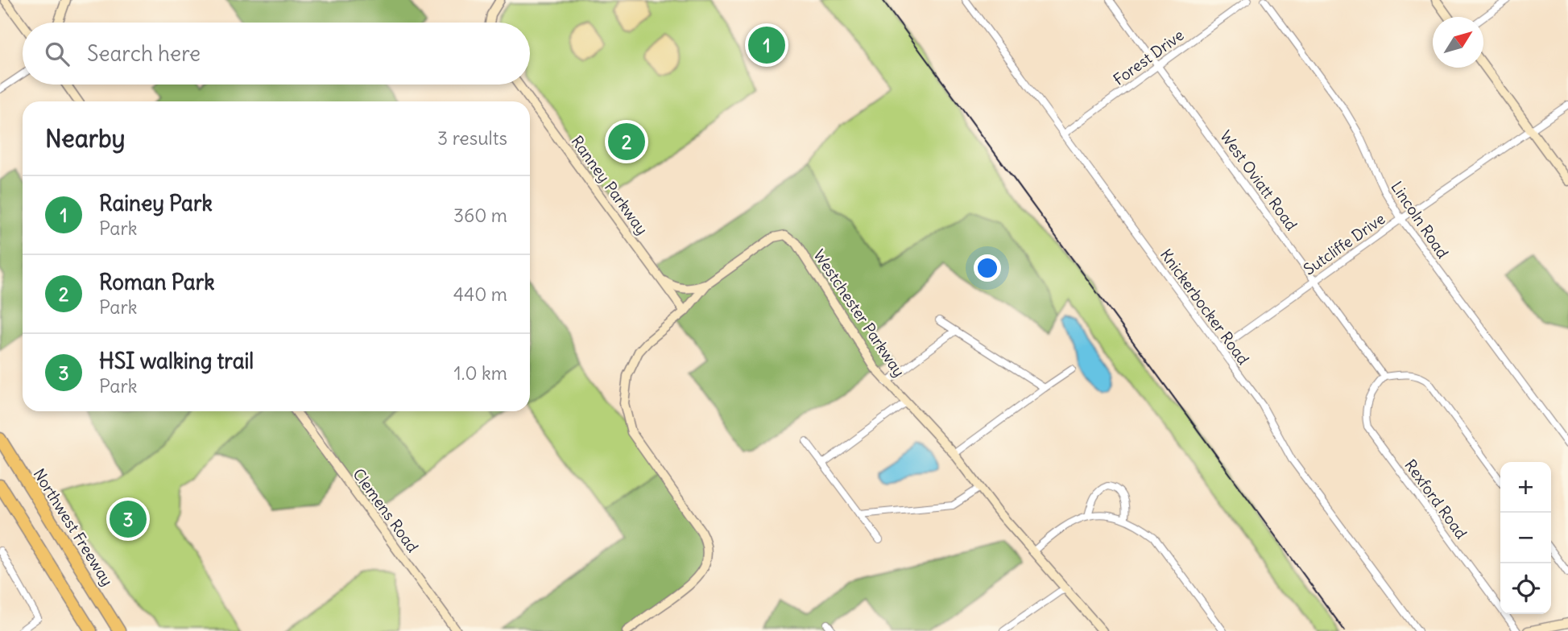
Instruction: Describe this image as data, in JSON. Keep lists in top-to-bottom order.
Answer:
{
  "streets": {
    "highway": ["Northwest Freeway"],
    "street": [
      "Forest Drive",
      "West Oviatt Road",
      "Ranney Parkway",
      "Lincoln Road",
      "Sutcliffe Drive",
      "Knickerbocker Road",
      "Westchester Parkway",
      "Rexford Road",
      "Clemens Road"
    ]
  },
  "crossings": [
    ["Forest Drive", "West Oviatt Road"],
    ["Forest Drive", "Knickerbocker Road"],
    ["West Oviatt Road", "Sutcliffe Drive"],
    ["West Oviatt Road", "Rexford Road"],
    ["Ranney Parkway", "Westchester Parkway"],
    ["Lincoln Road", "Sutcliffe Drive"],
    ["Sutcliffe Drive", "Knickerbocker Road"]
  ],
  "north": "top right",
  "page": {
    "search": "Search here",
    "pins": ["1", "2", "3"],
    "heading": ["Nearby", "3 results"],
    "list": [
      {
        "mark": "1",
        "name": "Rainey Park",
        "note": "Park",
        "value": "360 m"
      },
      {
        "mark": "2",
        "name": "Roman Park",
        "note": "Park",
        "value": "440 m"
      },
      {
        "mark": "3",
        "name": "HSI walking trail",
        "note": "Park",
        "value": "1.0 km"
      }
    ],
    "map_buttons": ["+", "−"]
  }
}
